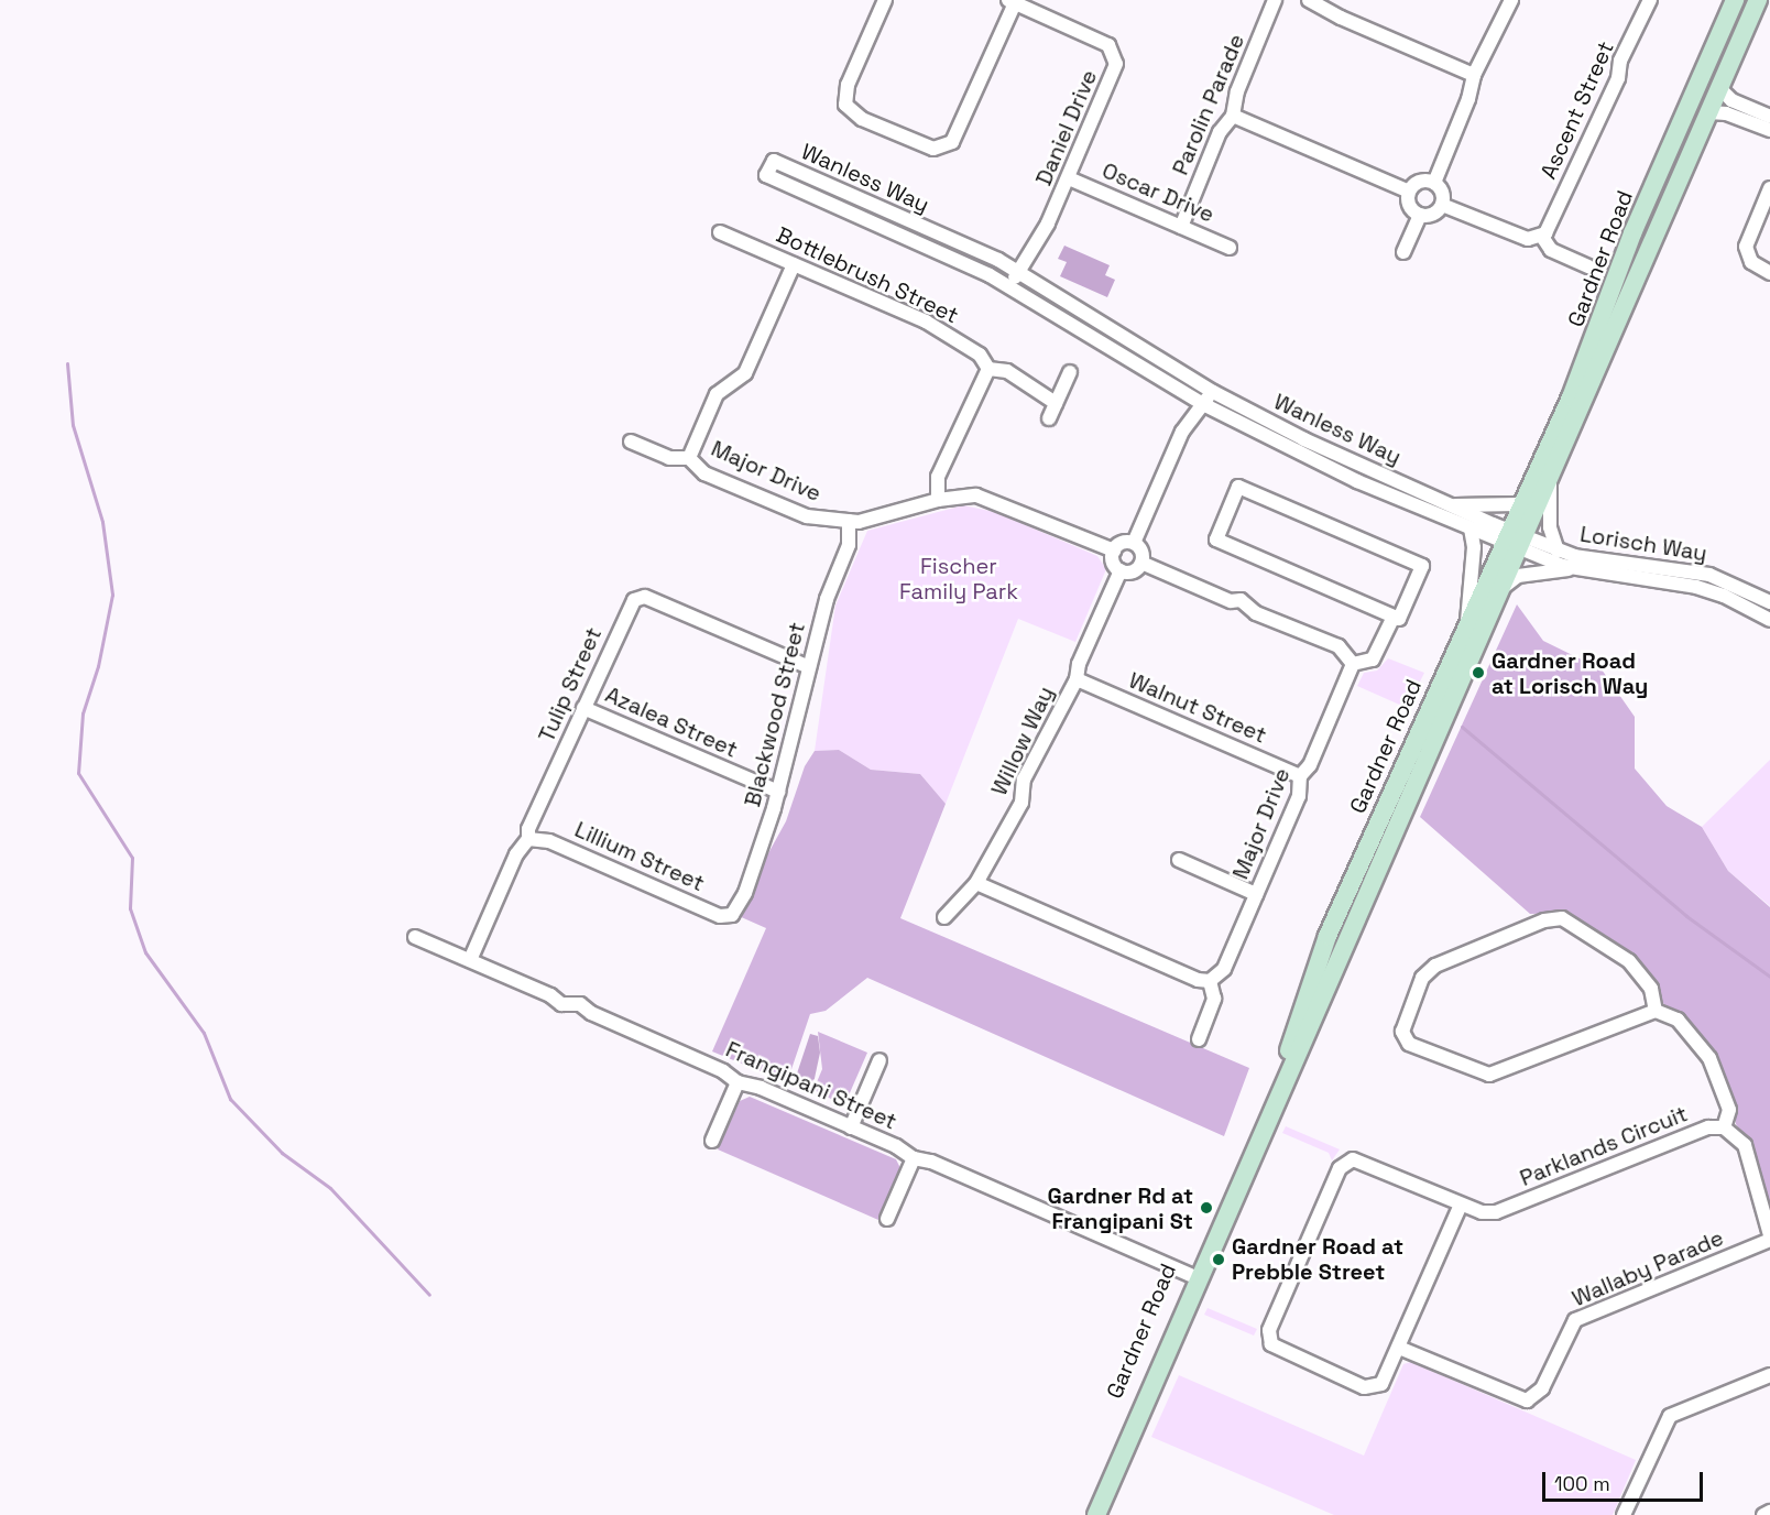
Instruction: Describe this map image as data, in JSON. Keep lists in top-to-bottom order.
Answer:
{
  "streets": {
    "street": [
      "Parolin Parade",
      "Ascent Street",
      "Daniel Drive",
      "Wanless Way",
      "Oscar Drive",
      "Gardner Road",
      "Bottlebrush Street",
      "Major Drive",
      "Lorisch Way",
      "Tulip Street",
      "Walnut Street",
      "Blackwood Street",
      "Azalea Street",
      "Willow Way",
      "Lillium Street",
      "Frangipani Street",
      "Parklands Circuit",
      "Wallaby Parade"
    ]
  },
  "crossings": [
    ["Parolin Parade", "Oscar Drive"],
    ["Daniel Drive", "Wanless Way"],
    ["Daniel Drive", "Oscar Drive"],
    ["Wanless Way", "Gardner Road"],
    ["Wanless Way", "Lorisch Way"],
    ["Gardner Road", "Lorisch Way"],
    ["Gardner Road", "Frangipani Street"],
    ["Major Drive", "Walnut Street"],
    ["Major Drive", "Blackwood Street"],
    ["Major Drive", "Willow Way"],
    ["Tulip Street", "Blackwood Street"],
    ["Tulip Street", "Azalea Street"],
    ["Tulip Street", "Lillium Street"],
    ["Tulip Street", "Frangipani Street"],
    ["Walnut Street", "Willow Way"],
    ["Blackwood Street", "Azalea Street"],
    ["Blackwood Street", "Lillium Street"],
    ["Parklands Circuit", "Wallaby Parade"]
  ],
  "parks": ["Fischer Family Park"],
  "places": ["Gardner Road at Lorisch Way", "Gardner Rd at Frangipani St", "Gardner Road at Prebble Street"],
  "scale_bar": "100 m"
}
